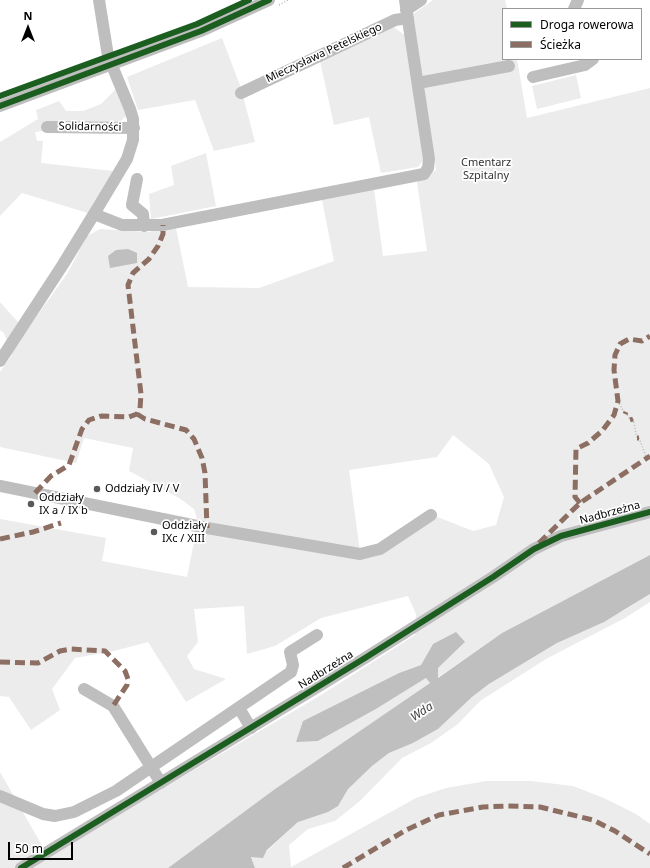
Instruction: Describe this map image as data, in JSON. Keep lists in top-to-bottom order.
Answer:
{
  "streets": {
    "street": ["Mieczysława Petelskiego", "Solidarności", "Nadbrzeżna"]
  },
  "water": ["Wda"],
  "parks": ["Cmentarz Szpitalny"],
  "places": ["Oddziały IV / V", "Oddziały IX a / IX b", "Oddziały IXc / XIII"],
  "legend": ["Droga rowerowa", "Ścieżka"],
  "scale_bar": "50 m",
  "north": "top"
}
